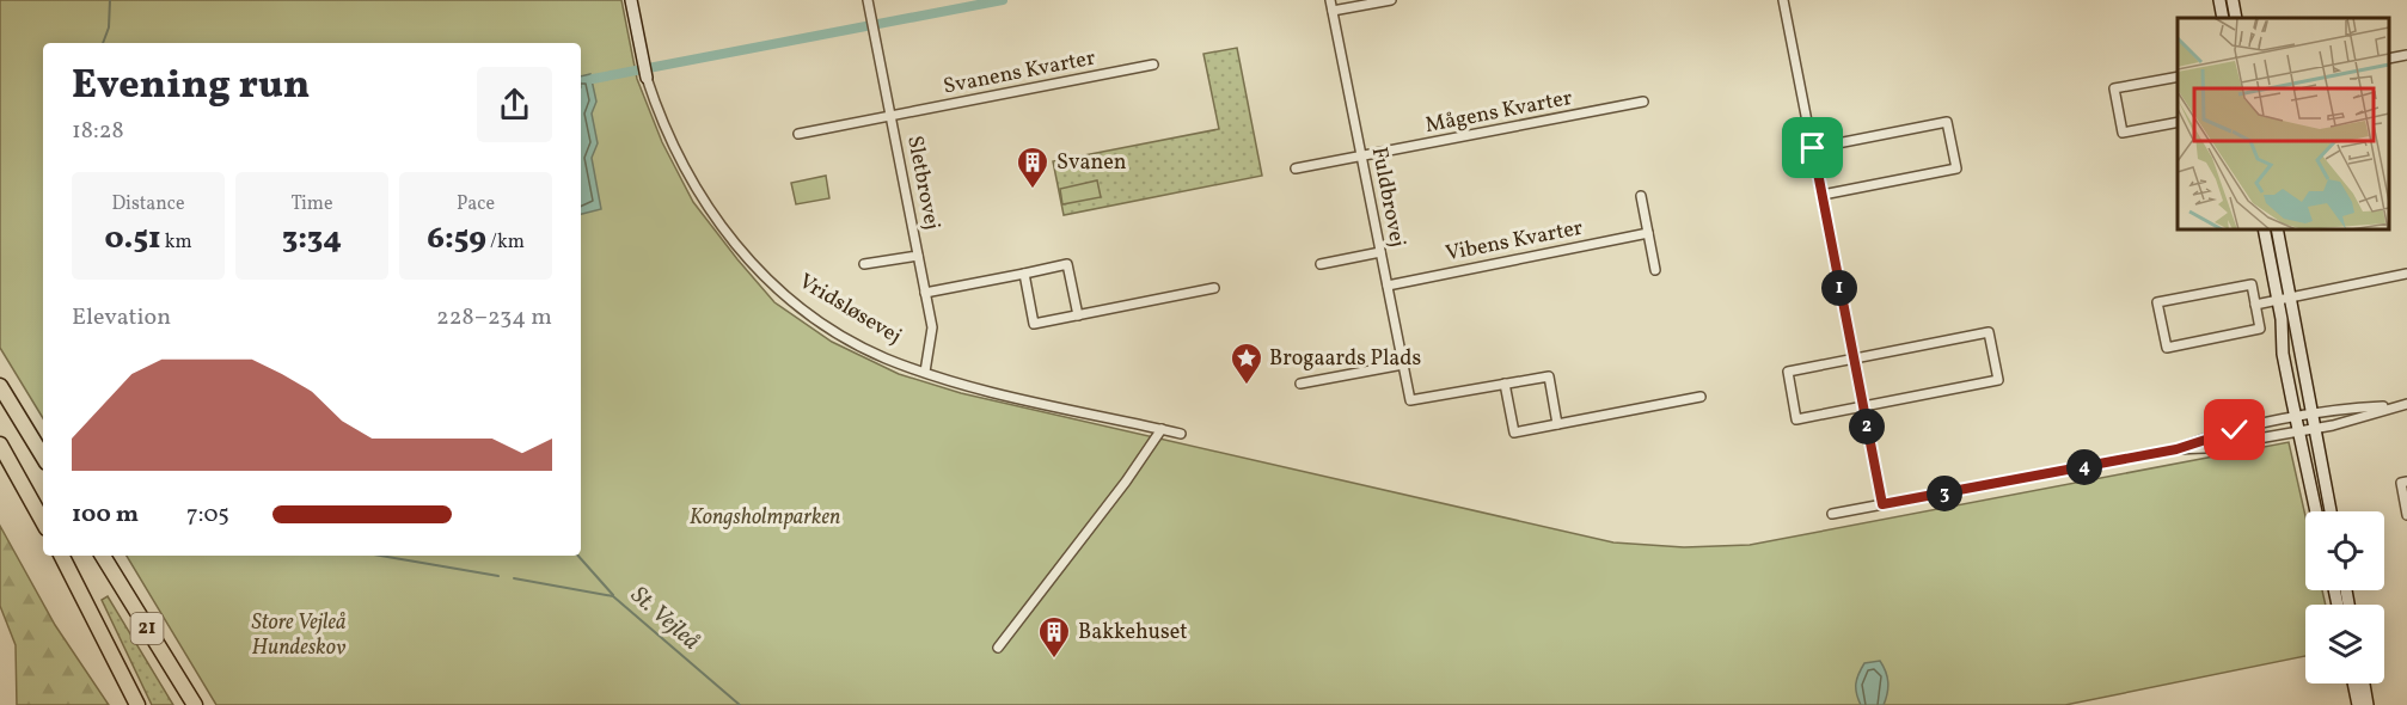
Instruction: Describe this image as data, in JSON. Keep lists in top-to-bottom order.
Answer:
{
  "streets": {
    "highway": ["21"],
    "street": [
      "Svanens Kvarter",
      "Mågens Kvarter",
      "Sletbrovej",
      "Fuldbrovej",
      "Vibens Kvarter",
      "Vridsløsevej"
    ]
  },
  "crossings": [
    ["Svanens Kvarter", "Sletbrovej"],
    ["Mågens Kvarter", "Fuldbrovej"],
    ["Sletbrovej", "Vridsløsevej"],
    ["Fuldbrovej", "Vibens Kvarter"]
  ],
  "water": ["St. Vejleå"],
  "parks": ["Kongsholmparken", "Store Vejleå Hundeskov"],
  "places": {
    "building": ["Svanen", "Bakkehuset"],
    "place": ["Brogaards Plads"]
  },
  "page": {
    "heading": ["Evening run", "18:28"],
    "stats": [
      ["Distance", "0.51 km"],
      ["Time", "3:34"],
      ["Pace", "6:59 /km"]
    ],
    "pins": [
      "1",
      "2",
      "4",
      "3"
    ],
    "chart": ["Elevation", "228–234 m"],
    "list": [
      {
        "name": "100 m",
        "note": "7:05"
      }
    ]
  }
}
